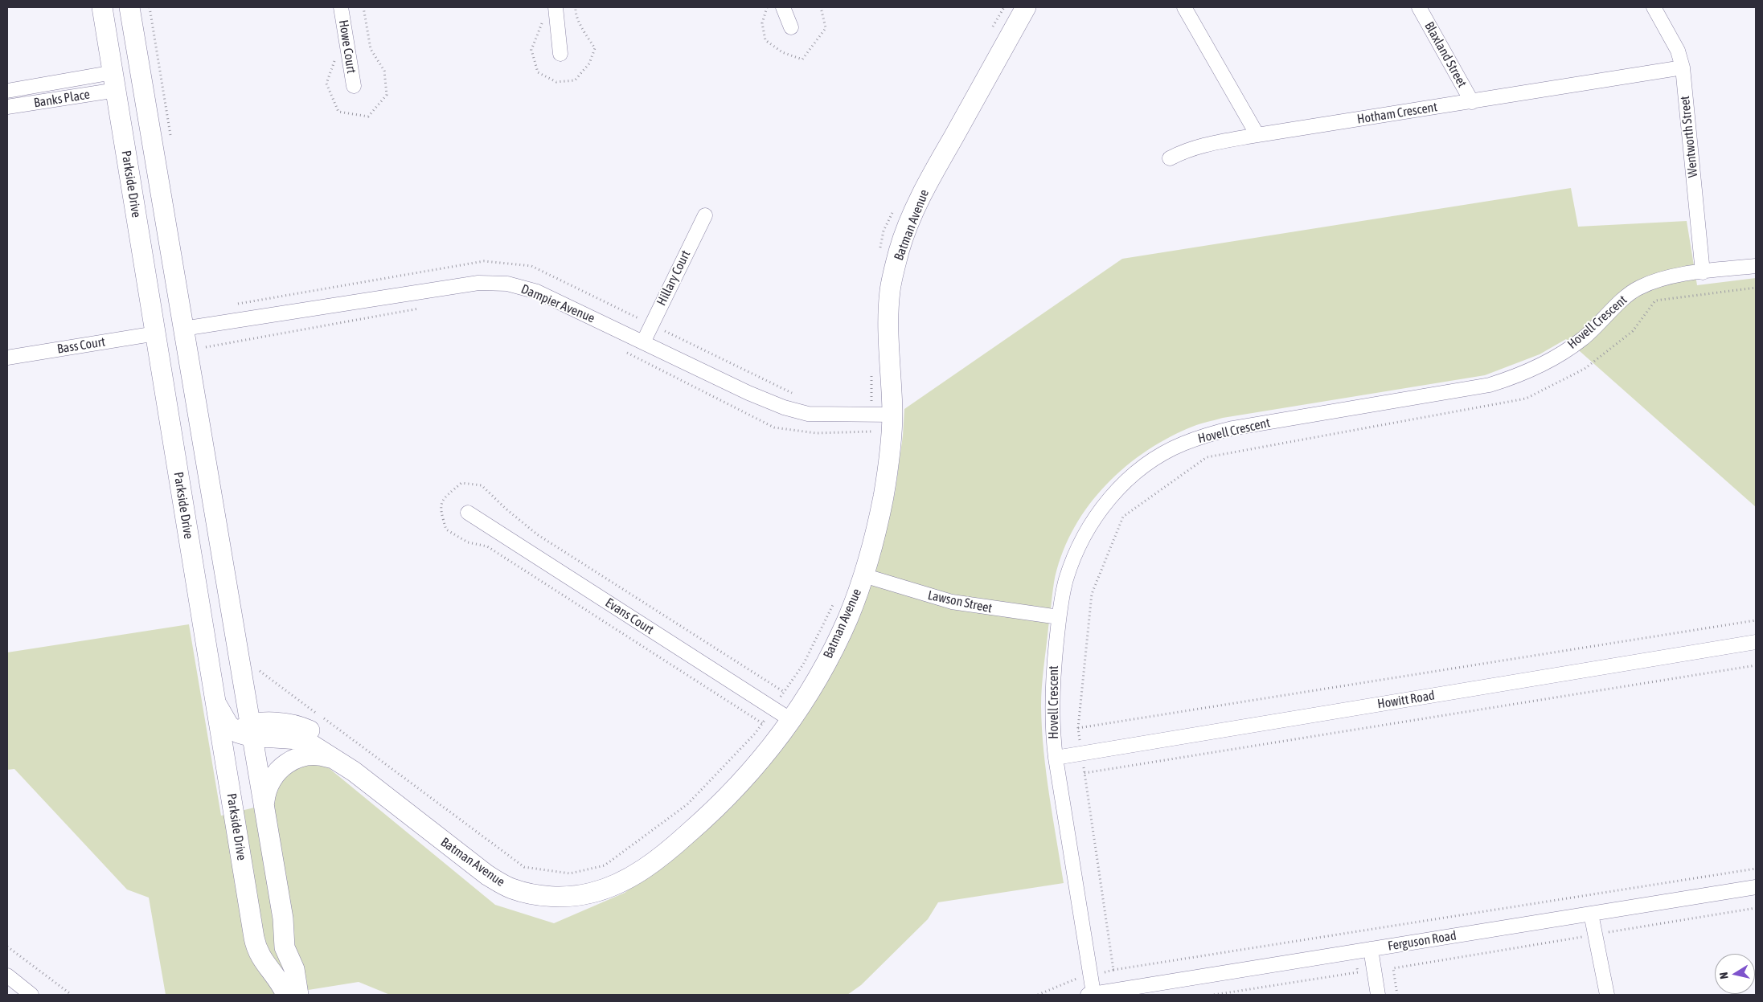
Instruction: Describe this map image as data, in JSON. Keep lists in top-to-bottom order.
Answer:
{
  "streets": {
    "street": [
      "Howe Court",
      "Blaxland Street",
      "Banks Place",
      "Hotham Crescent",
      "Wentworth Street",
      "Parkside Drive",
      "Batman Avenue",
      "Hillary Court",
      "Dampier Avenue",
      "Hovell Crescent",
      "Bass Court",
      "Lawson Street",
      "Evans Court",
      "Howitt Road",
      "Ferguson Road"
    ]
  },
  "crossings": [
    ["Blaxland Street", "Hotham Crescent"],
    ["Banks Place", "Parkside Drive"],
    ["Hotham Crescent", "Wentworth Street"],
    ["Wentworth Street", "Hovell Crescent"],
    ["Parkside Drive", "Bass Court"],
    ["Batman Avenue", "Dampier Avenue"],
    ["Batman Avenue", "Lawson Street"],
    ["Batman Avenue", "Evans Court"],
    ["Hillary Court", "Dampier Avenue"],
    ["Hovell Crescent", "Lawson Street"],
    ["Hovell Crescent", "Howitt Road"],
    ["Hovell Crescent", "Ferguson Road"]
  ],
  "north": "left"
}
